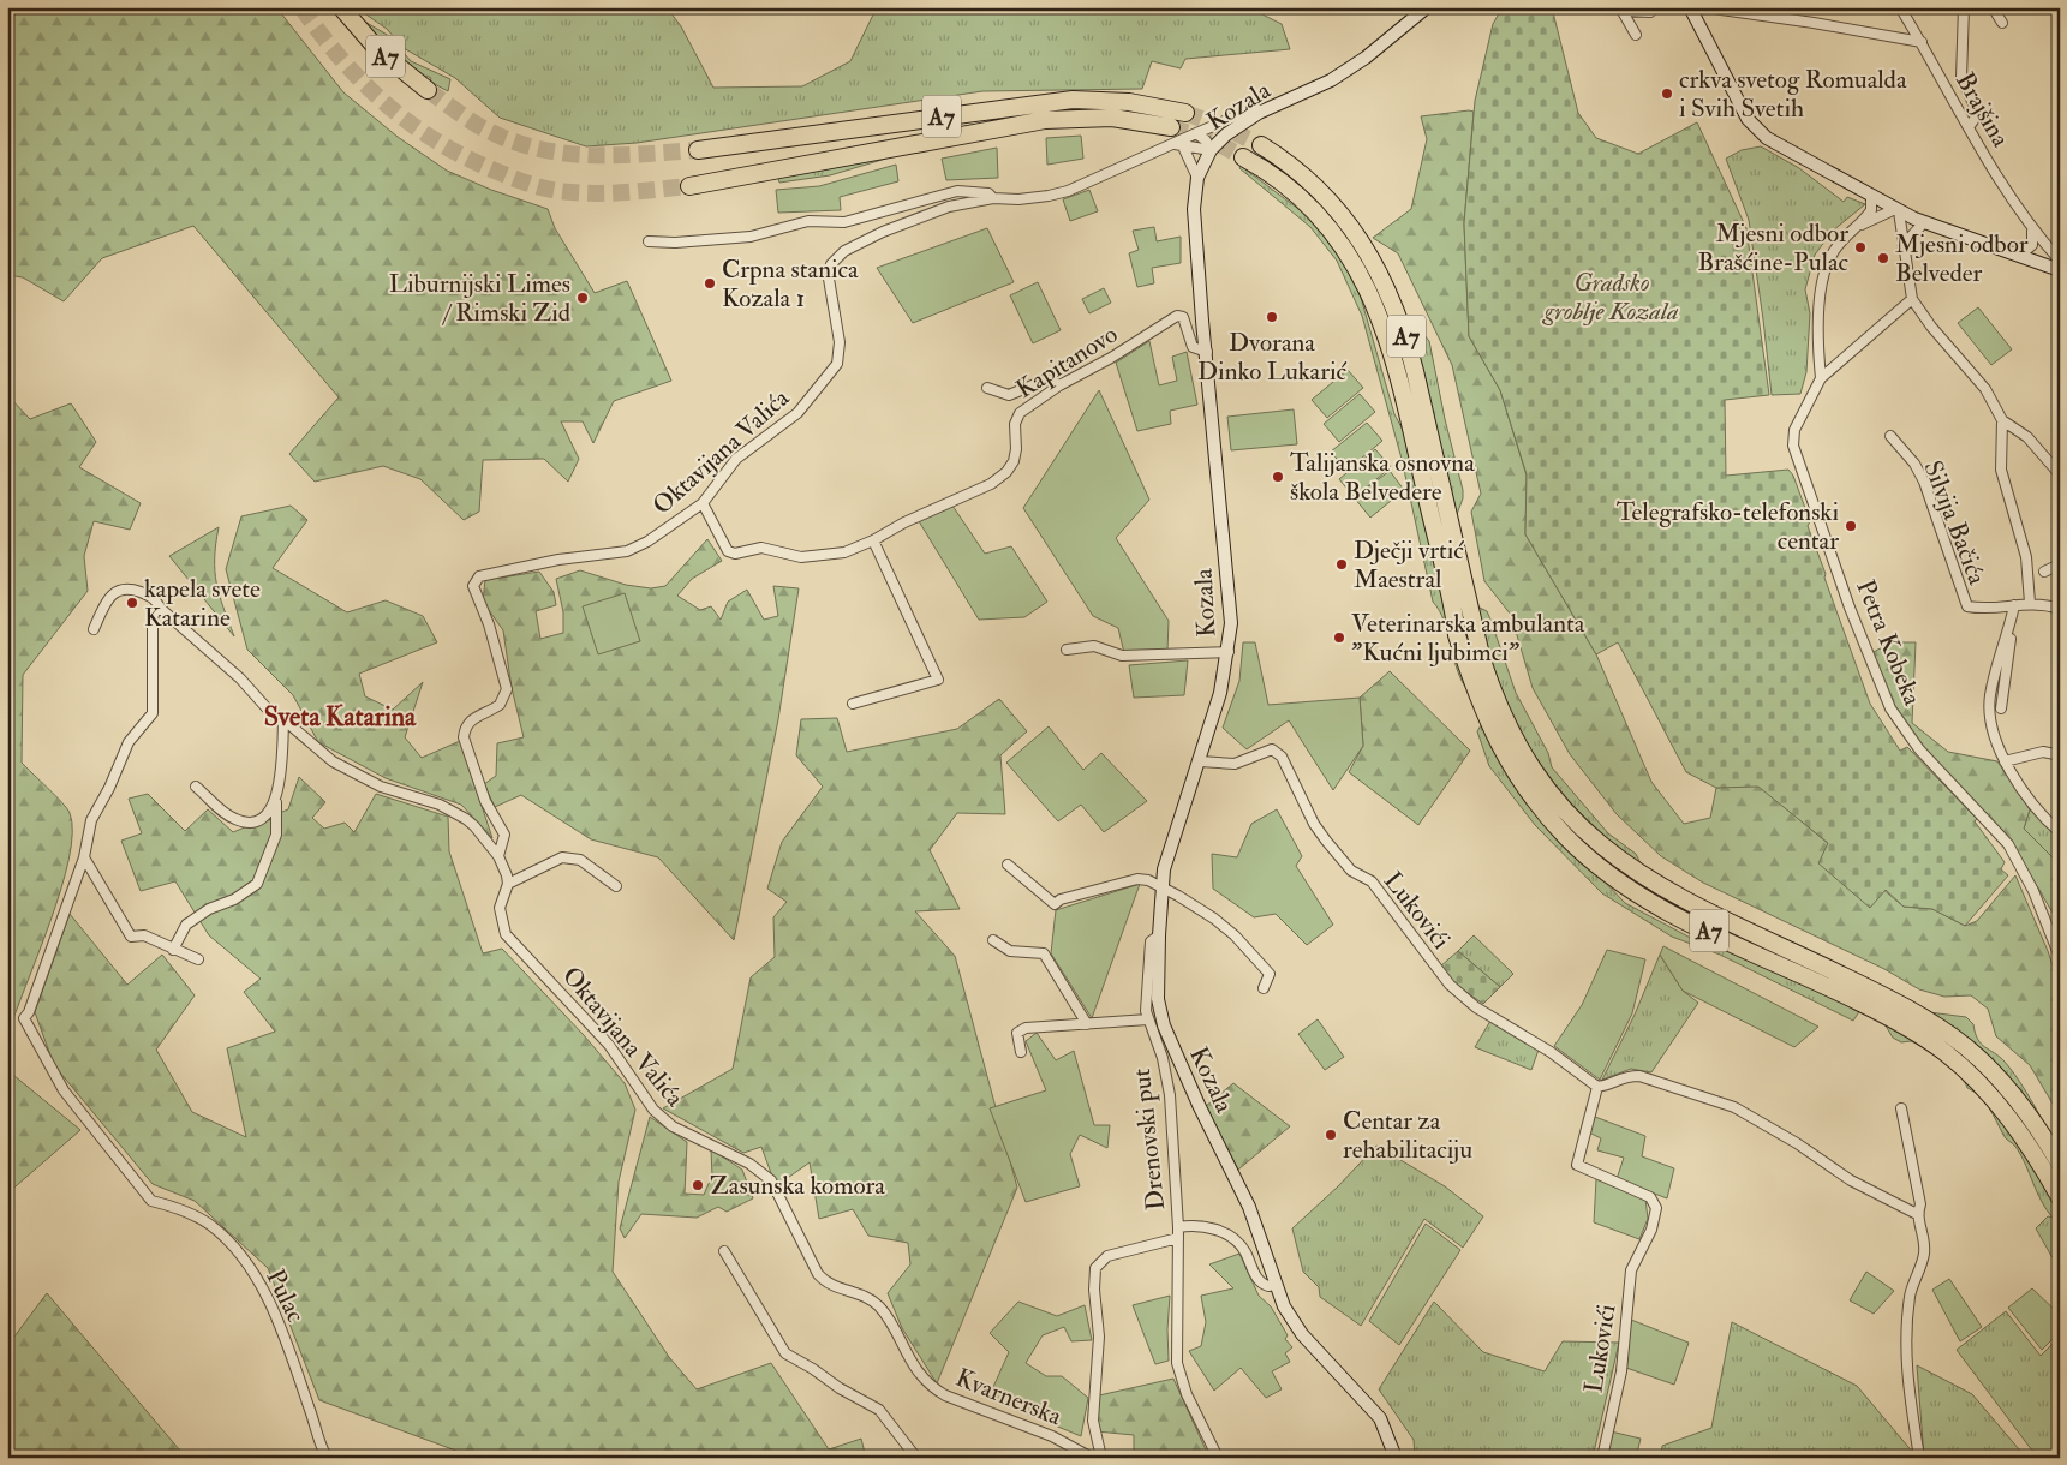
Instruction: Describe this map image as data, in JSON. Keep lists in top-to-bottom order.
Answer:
{
  "streets": {
    "highway": ["A7"],
    "main road": ["Kozala"],
    "street": [
      "Brajšina",
      "Kapitanovo",
      "Oktavijana Valića",
      "Silvija Bačića",
      "Petra Kobeka",
      "Lukovići",
      "Drenovski put",
      "Pulac",
      "Kvarnerska"
    ]
  },
  "crossings": [
    ["Kozala", "Kapitanovo"],
    ["Kozala", "Oktavijana Valića"],
    ["Kozala", "Lukovići"],
    ["Kozala", "Drenovski put"],
    ["Kapitanovo", "Oktavijana Valića"],
    ["Oktavijana Valića", "Kvarnerska"]
  ],
  "districts": ["Sveta Katarina"],
  "parks": ["Gradsko groblje Kozala"],
  "places": [
    "crkva svetog Romualda i Svih Svetih",
    "Mjesni odbor Brašćine-Pulac",
    "Mjesni odbor Belveder",
    "Crpna stanica Kozala 1",
    "Liburnijski Limes / Rimski Zid",
    "Dvorana Dinko Lukarić",
    "Talijanska osnovna škola Belvedere",
    "Telegrafsko-telefonski centar",
    "Dječji vrtić Maestral",
    "kapela svete Katarine",
    "Veterinarska ambulanta \"Kućni ljubimci\"",
    "Centar za rehabilitaciju",
    "Zasunska komora"
  ]
}
